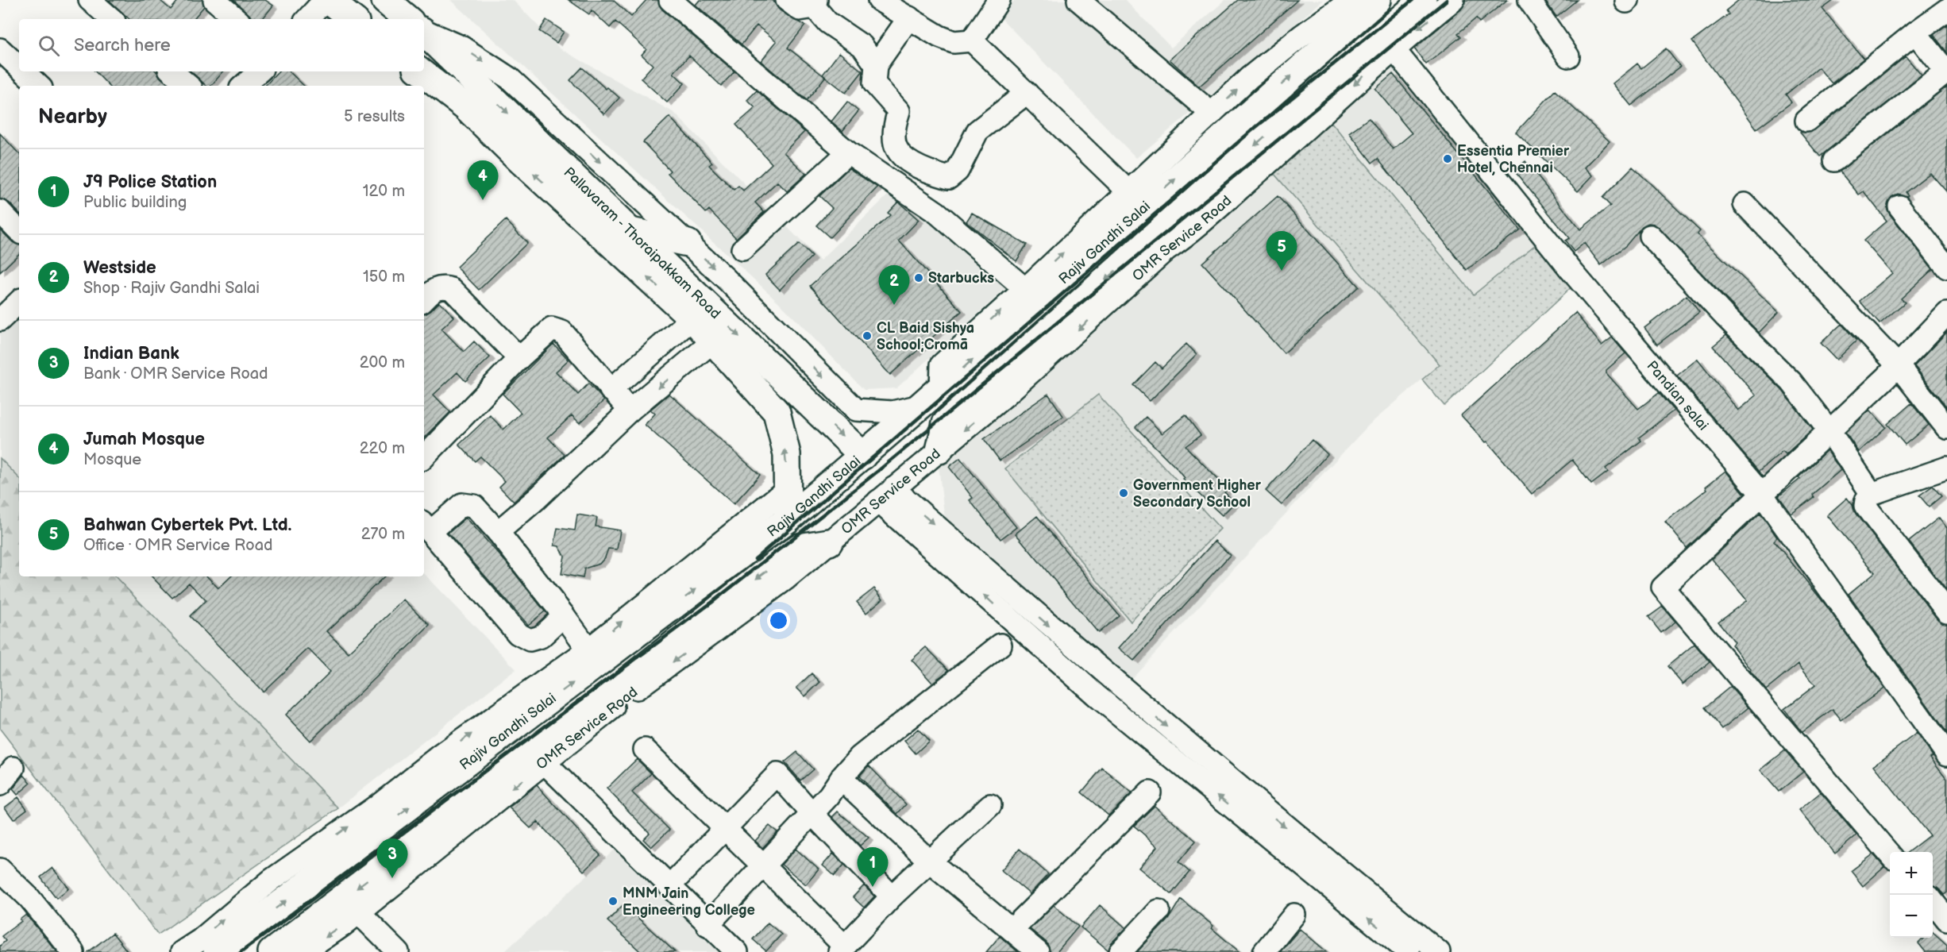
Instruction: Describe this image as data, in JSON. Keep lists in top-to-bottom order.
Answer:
{
  "streets": {
    "main road": ["Rajiv Gandhi Salai", "Pallavaram - Thoraipakkam Road"],
    "street": ["OMR Service Road", "Pandian salai"]
  },
  "crossings": [
    ["OMR Service Road", "Rajiv Gandhi Salai"],
    ["OMR Service Road", "Pandian salai"],
    ["Rajiv Gandhi Salai", "Pallavaram - Thoraipakkam Road"],
    ["Rajiv Gandhi Salai", "Pandian salai"]
  ],
  "places": [
    "Essentia Premier Hotel, Chennai",
    "Starbucks",
    "CL Baid Sishya School;Cromā",
    "Government Higher Secondary School",
    "MNM Jain Engineering College"
  ],
  "page": {
    "search": "Search here",
    "heading": ["Nearby", "5 results"],
    "list": [
      {
        "mark": "1",
        "name": "J9 Police Station",
        "note": "Public building",
        "value": "120 m"
      },
      {
        "mark": "2",
        "name": "Westside",
        "note": "Shop · Rajiv Gandhi Salai",
        "value": "150 m"
      },
      {
        "mark": "3",
        "name": "Indian Bank",
        "note": "Bank · OMR Service Road",
        "value": "200 m"
      },
      {
        "mark": "4",
        "name": "Jumah Mosque",
        "note": "Mosque",
        "value": "220 m"
      },
      {
        "mark": "5",
        "name": "Bahwan Cybertek Pvt. Ltd.",
        "note": "Office · OMR Service Road",
        "value": "270 m"
      }
    ],
    "pins": [
      "4",
      "5",
      "2",
      "3",
      "1"
    ],
    "map_buttons": ["+", "−"]
  }
}
